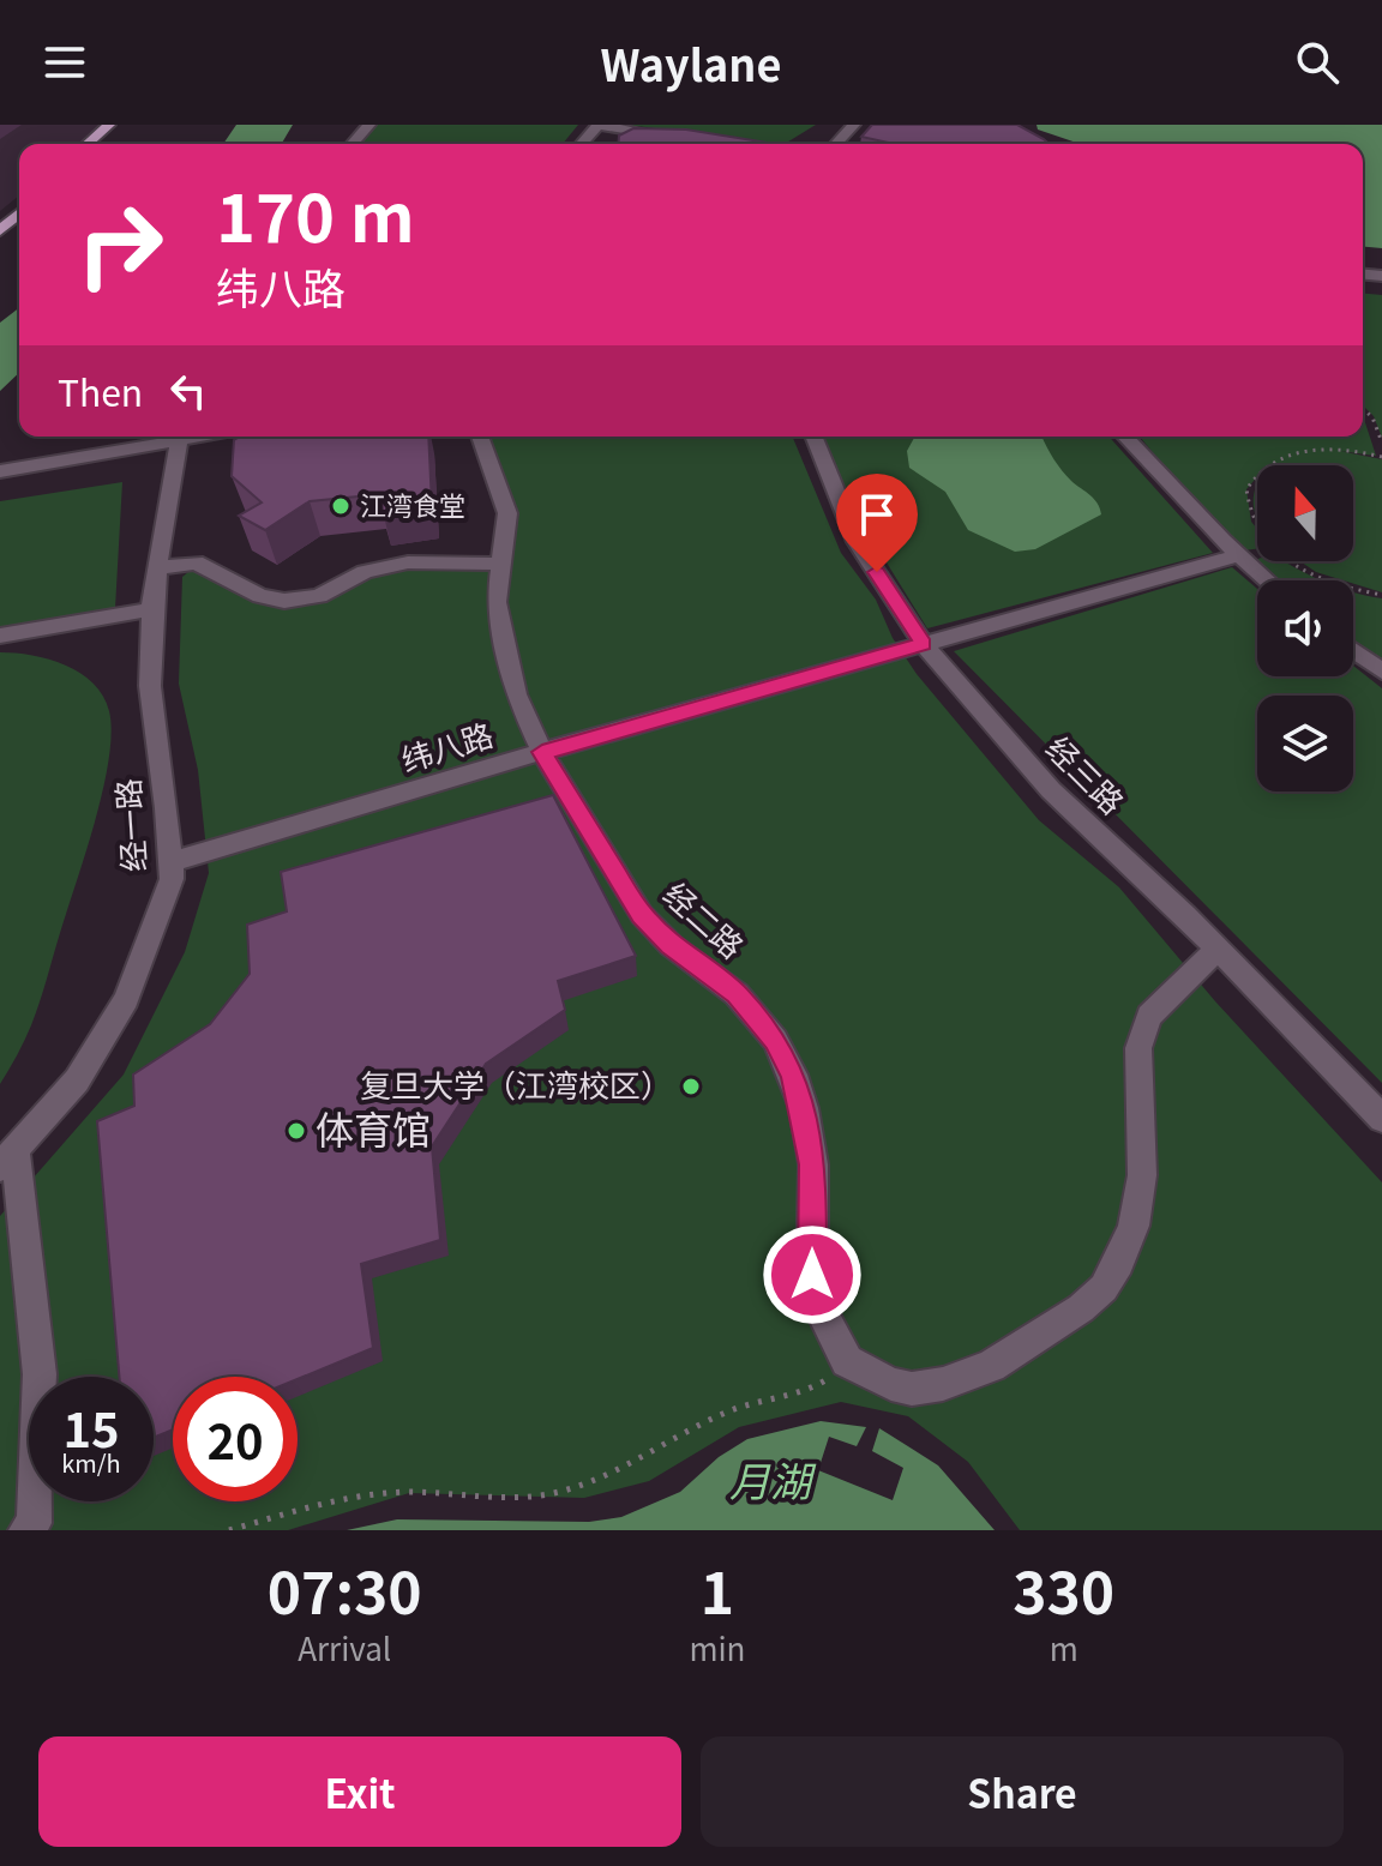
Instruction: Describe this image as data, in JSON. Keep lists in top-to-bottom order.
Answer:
{
  "streets": {
    "lane": [
      "纬八路",
      "经三路",
      "经一路",
      "经二路"
    ]
  },
  "crossings": [
    ["纬八路", "经三路"],
    ["纬八路", "经一路"],
    ["纬八路", "经二路"]
  ],
  "water": ["月湖"],
  "places": ["江湾食堂", "复旦大学（江湾校区）", "体育馆"],
  "north": "top",
  "page": {
    "header": "Waylane",
    "turn": ["170 m", "纬八路"],
    "then": "Then",
    "speed": "15 km/h",
    "limit": "20",
    "eta": [
      "07:30",
      "Arrival",
      "1",
      "min",
      "330",
      "m"
    ],
    "buttons": ["Exit", "Share"]
  }
}
